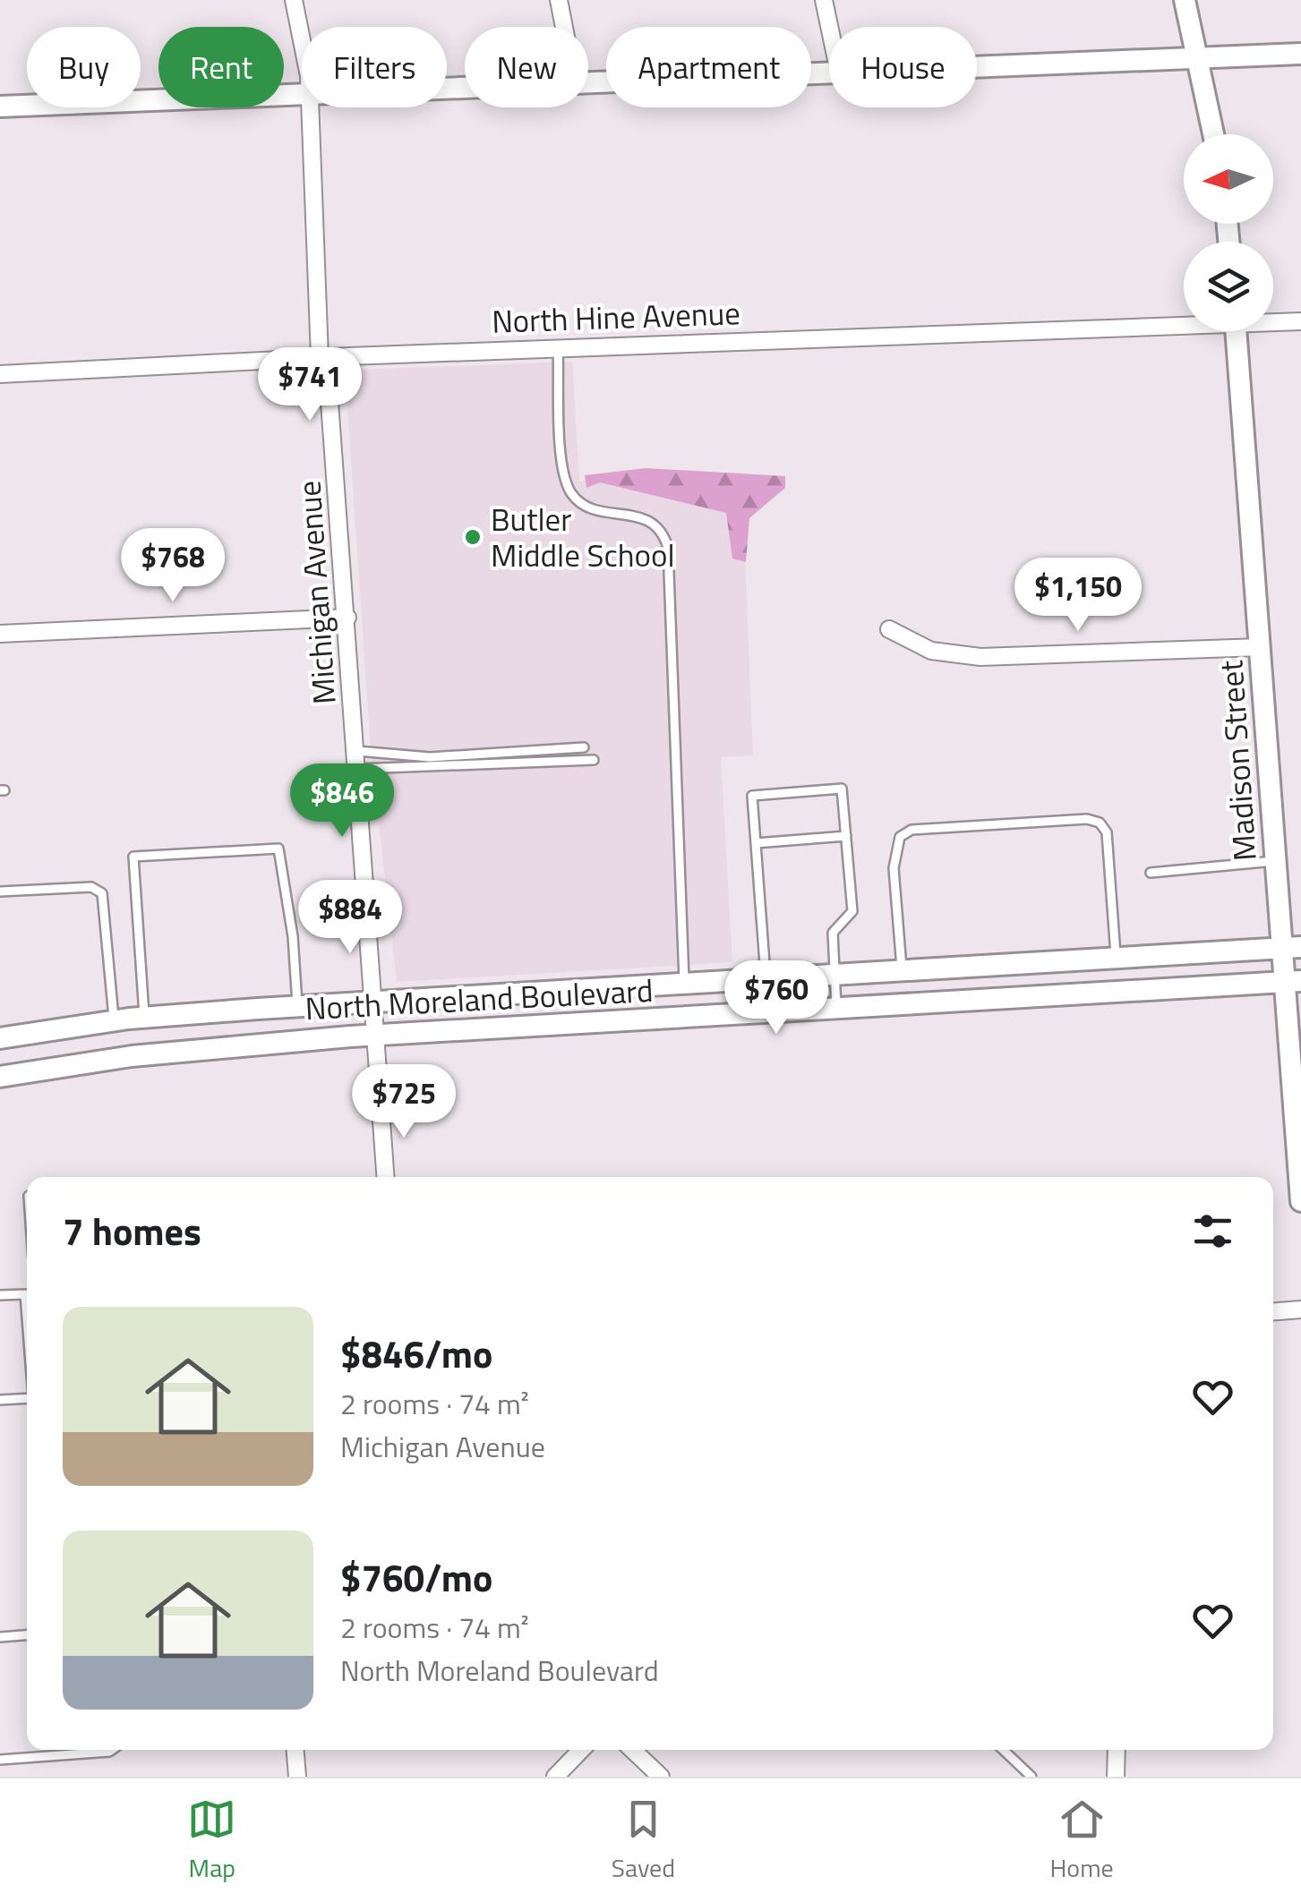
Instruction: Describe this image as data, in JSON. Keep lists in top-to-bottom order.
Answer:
{
  "streets": {
    "street": [
      "North Hine Avenue",
      "Michigan Avenue",
      "Madison Street",
      "North Moreland Boulevard"
    ]
  },
  "crossings": [
    ["North Hine Avenue", "Michigan Avenue"],
    ["Michigan Avenue", "North Moreland Boulevard"],
    ["Madison Street", "North Moreland Boulevard"]
  ],
  "places": ["Butler Middle School"],
  "north": "left",
  "page": {
    "chip": [
      "Buy",
      "Rent",
      "Filters",
      "New",
      "Apartment",
      "House"
    ],
    "price": [
      "$741",
      "$768",
      "$1,150",
      "$846",
      "$884",
      "$760",
      "$725"
    ],
    "heading": "7 homes",
    "list": [
      {
        "name": "$846/mo",
        "note": "2 rooms · 74 m² · Michigan Avenue"
      },
      {
        "name": "$760/mo",
        "note": "2 rooms · 74 m² · North Moreland Boulevard"
      }
    ],
    "tabs": ["Map", "Saved", "Home"]
  }
}
